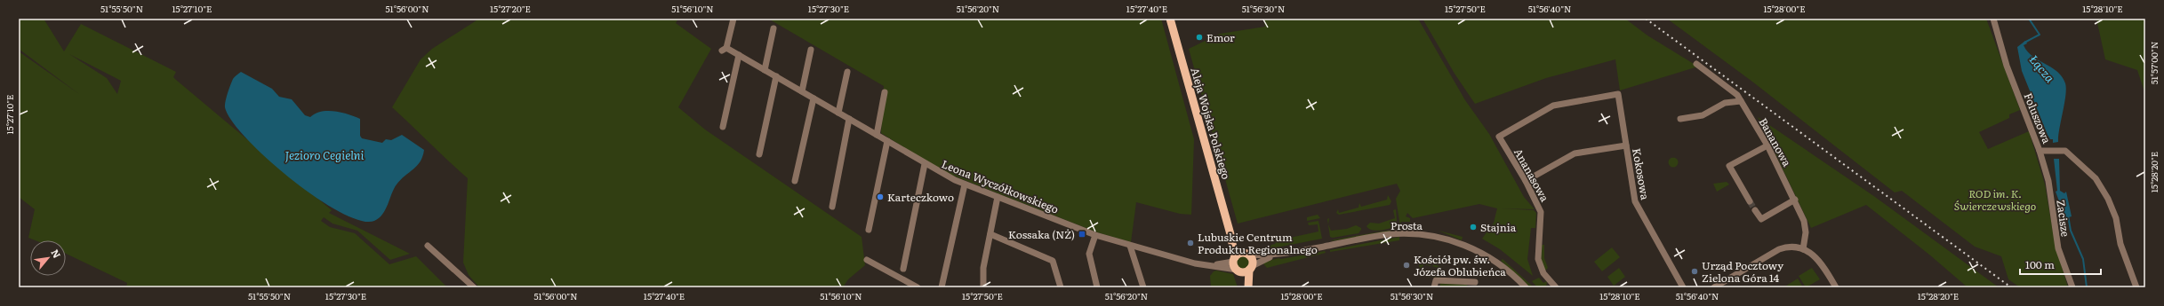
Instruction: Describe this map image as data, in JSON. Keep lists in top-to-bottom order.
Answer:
{
  "streets": {
    "main road": ["Aleja Wojska Polskiego"],
    "street": [
      "Foluszowa",
      "Bananowa",
      "Kokosowa",
      "Ananasowa",
      "Leona Wyczółkowskiego",
      "Zacisze",
      "Prosta"
    ]
  },
  "crossings": [
    ["Foluszowa", "Zacisze"],
    ["Aleja Wojska Polskiego", "Leona Wyczółkowskiego"],
    ["Aleja Wojska Polskiego", "Prosta"],
    ["Kokosowa", "Ananasowa"]
  ],
  "water": ["Łącza", "Jezioro Cegielni"],
  "parks": ["ROD im. K. Świerczewskiego"],
  "places": {
    "other": [
      "Emor",
      "Karteczkowo",
      "Stajnia",
      "Lubuskie Centrum Produktu Regionalnego",
      "Kościół pw. św. Józefa Oblubieńca",
      "Urząd Pocztowy Zielona Góra 14"
    ],
    "transit": ["Kossaka (NŻ)"]
  },
  "scale_bar": "100 m",
  "north": "top right",
  "coordinates": [
    "51°55'50\"N",
    "15°27'10\"E",
    "51°56'00\"N",
    "15°27'20\"E",
    "51°56'10\"N",
    "15°27'30\"E",
    "51°56'20\"N",
    "15°27'40\"E",
    "51°56'30\"N",
    "15°27'50\"E",
    "51°56'40\"N",
    "15°28'00\"E",
    "15°28'10\"E",
    "51°57'00\"N",
    "15°28'20\"E"
  ]
}
